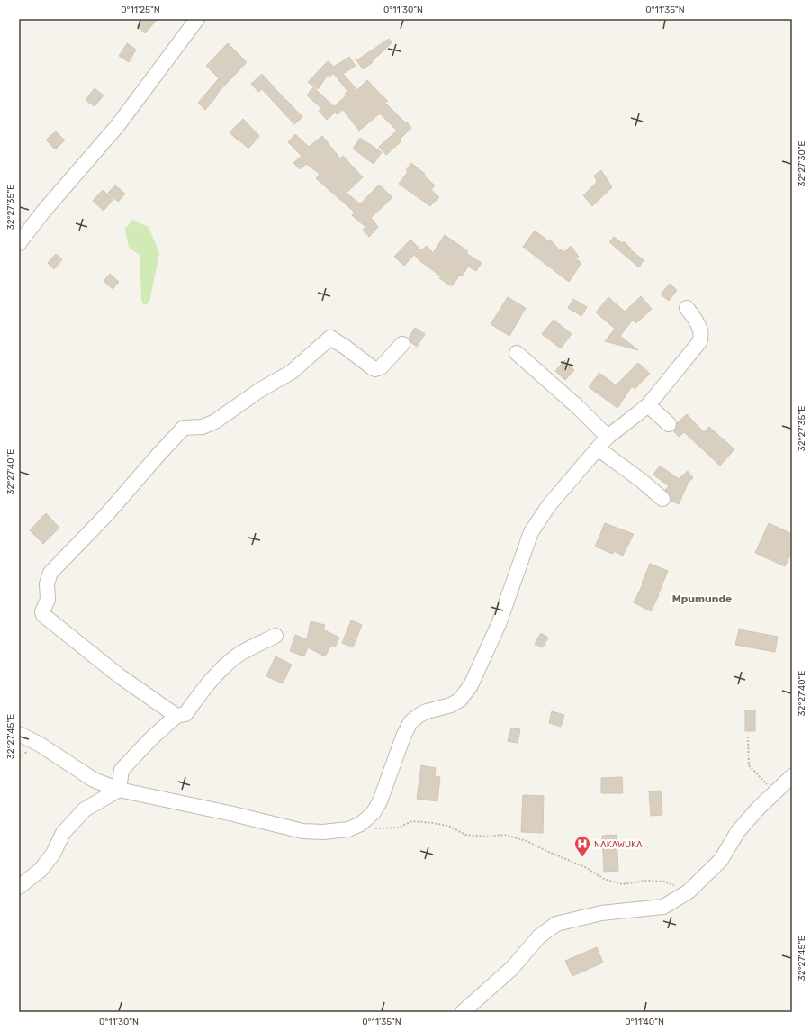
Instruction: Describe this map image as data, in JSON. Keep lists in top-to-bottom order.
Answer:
{
  "districts": ["Mpumunde"],
  "places": {
    "hospital": ["NAKAWUKA"]
  },
  "coordinates": [
    "0°11'25\"N",
    "0°11'30\"N",
    "0°11'35\"N",
    "32°27'30\"E",
    "32°27'35\"E",
    "32°27'40\"E",
    "32°27'45\"E",
    "0°11'40\"N"
  ]
}
